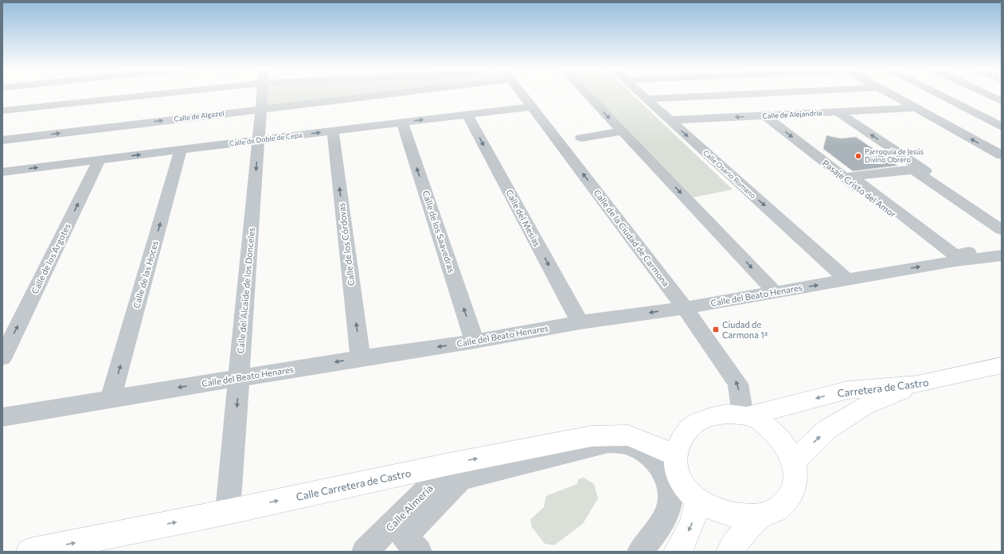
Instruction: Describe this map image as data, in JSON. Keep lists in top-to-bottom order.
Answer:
{
  "streets": {
    "main road": ["Carretera de Castro", "Calle Carretera de Castro"],
    "street": [
      "Calle de Alejandría",
      "Calle de Algazel",
      "Calle de Doble de Cepa",
      "Calle Osario Romano",
      "Pasaje Cristo del Amor",
      "Calle del Mesías",
      "Calle de los Saavedras",
      "Calle de la Ciudad de Carmona",
      "Calle de los Córdovas",
      "Calle de los Argotes",
      "Calle de las Hoces",
      "Calle del Alcaide de los Donceles",
      "Calle del Beato Henares",
      "Calle Almería"
    ]
  },
  "crossings": [
    ["Calle de Alejandría", "Calle Osario Romano"],
    ["Calle de Alejandría", "Pasaje Cristo del Amor"],
    ["Calle de Algazel", "Calle del Alcaide de los Donceles"],
    ["Calle de Doble de Cepa", "Calle del Mesías"],
    ["Calle de Doble de Cepa", "Calle de los Saavedras"],
    ["Calle de Doble de Cepa", "Calle de la Ciudad de Carmona"],
    ["Calle de Doble de Cepa", "Calle de los Córdovas"],
    ["Calle de Doble de Cepa", "Calle de los Argotes"],
    ["Calle de Doble de Cepa", "Calle de las Hoces"],
    ["Calle de Doble de Cepa", "Calle del Alcaide de los Donceles"],
    ["Calle Osario Romano", "Calle del Beato Henares"],
    ["Pasaje Cristo del Amor", "Calle del Beato Henares"],
    ["Calle del Mesías", "Calle del Beato Henares"],
    ["Calle de los Saavedras", "Calle del Beato Henares"],
    ["Calle de la Ciudad de Carmona", "Calle del Beato Henares"],
    ["Calle de la Ciudad de Carmona", "Carretera de Castro"],
    ["Calle de la Ciudad de Carmona", "Calle Carretera de Castro"],
    ["Calle de los Córdovas", "Calle del Beato Henares"],
    ["Calle de las Hoces", "Calle del Beato Henares"],
    ["Calle del Alcaide de los Donceles", "Calle del Beato Henares"],
    ["Calle del Alcaide de los Donceles", "Calle Carretera de Castro"],
    ["Carretera de Castro", "Calle Carretera de Castro"],
    ["Calle Carretera de Castro", "Calle Almería"]
  ],
  "one_way": [
    "Calle de los Saavedras",
    "Calle de los Córdovas",
    "Calle de los Argotes",
    "Calle de las Hoces",
    "Calle del Alcaide de los Donceles",
    "Calle Carretera de Castro"
  ],
  "places": {
    "other": ["Parroquia de Jesús Divino Obrero"],
    "transit": ["Ciudad de Carmona 1ª"]
  }
}
